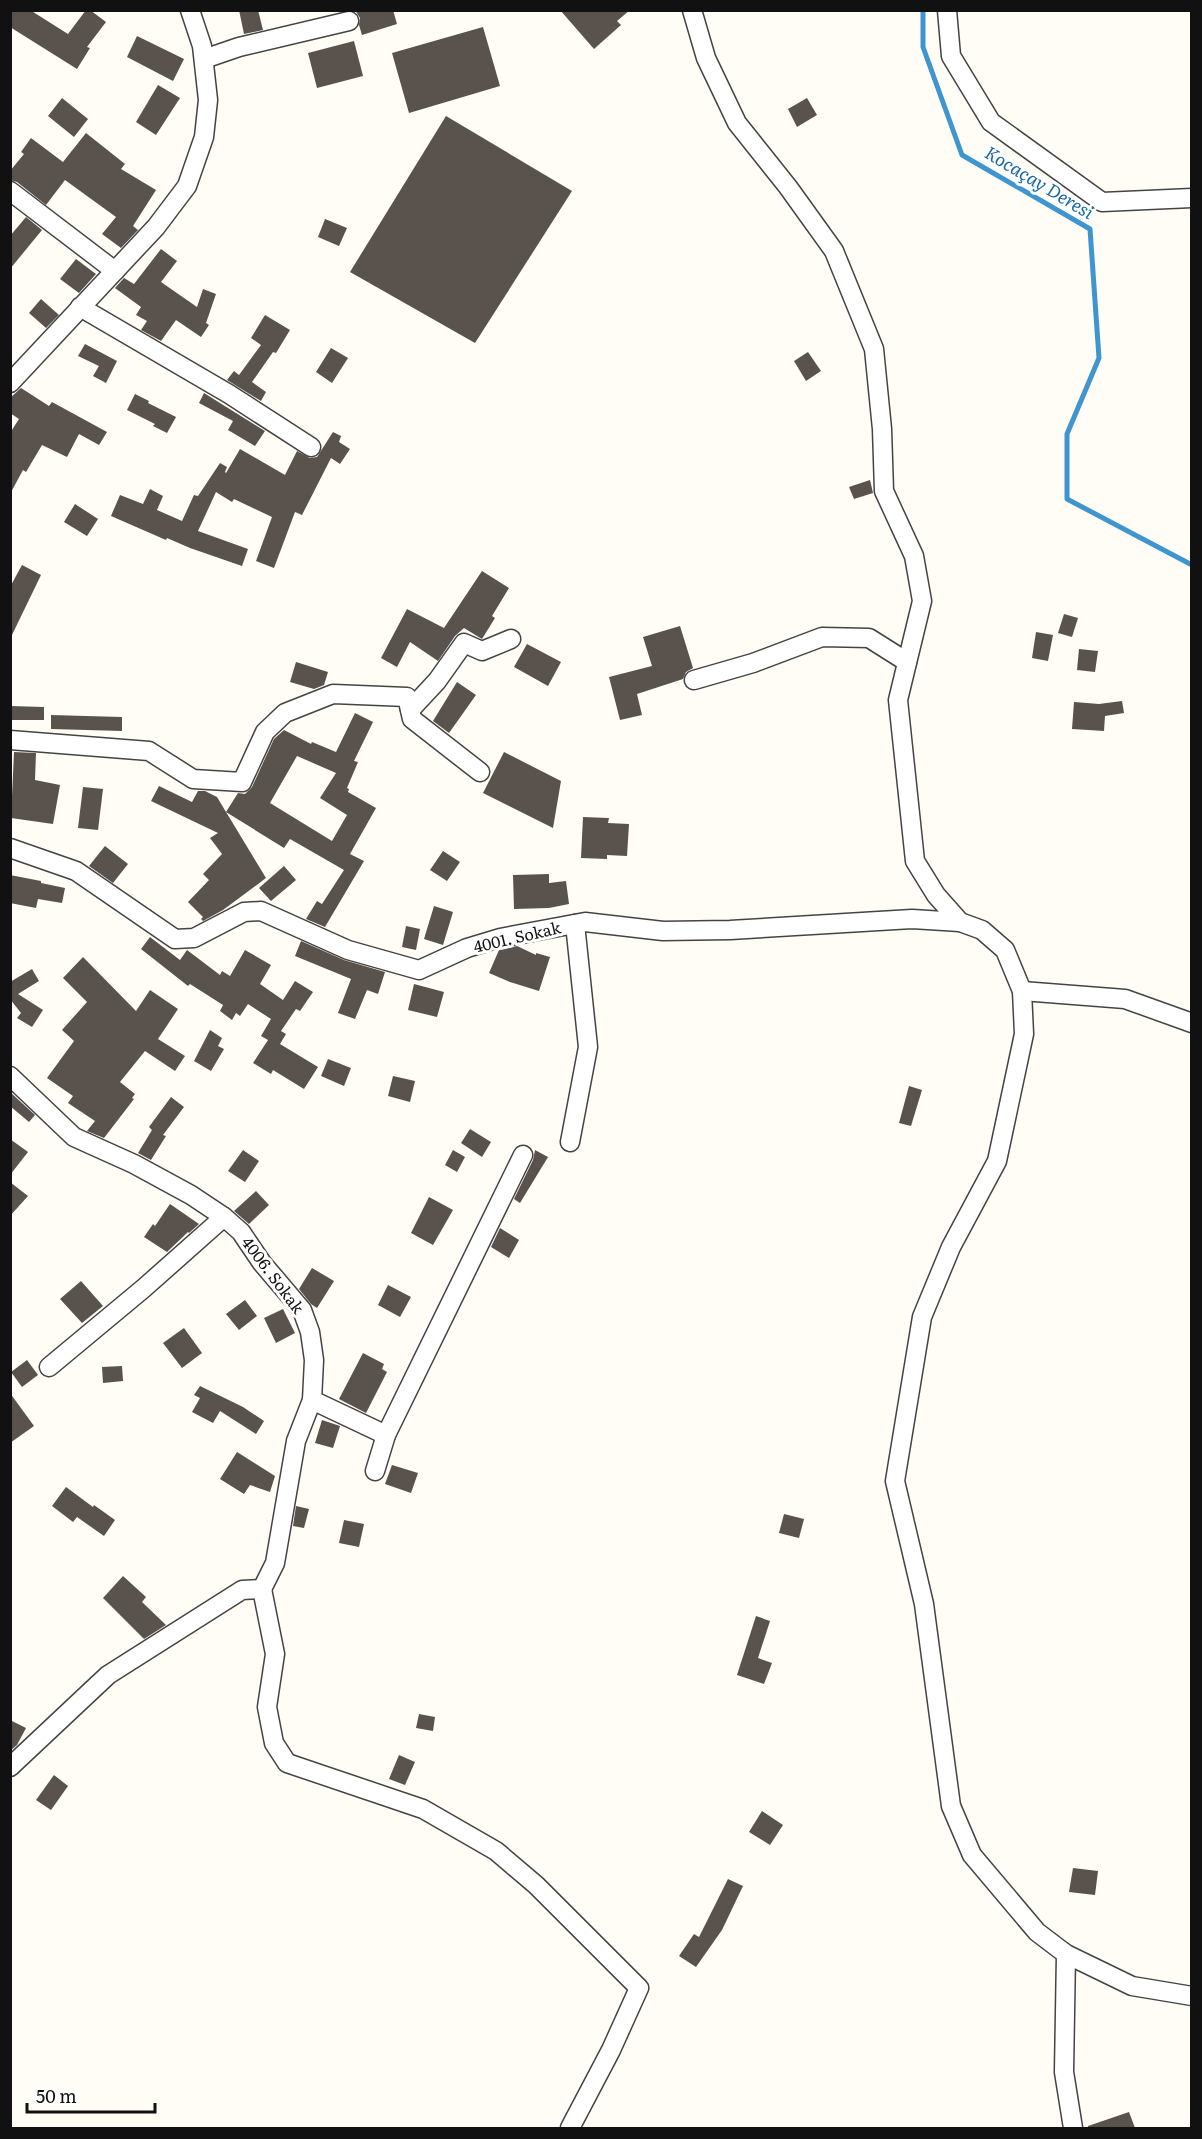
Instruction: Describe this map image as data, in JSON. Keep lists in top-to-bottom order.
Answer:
{
  "streets": {
    "street": ["4001. Sokak", "4006. Sokak"]
  },
  "water": ["Kocaçay Deresi"],
  "scale_bar": "50 m"
}
